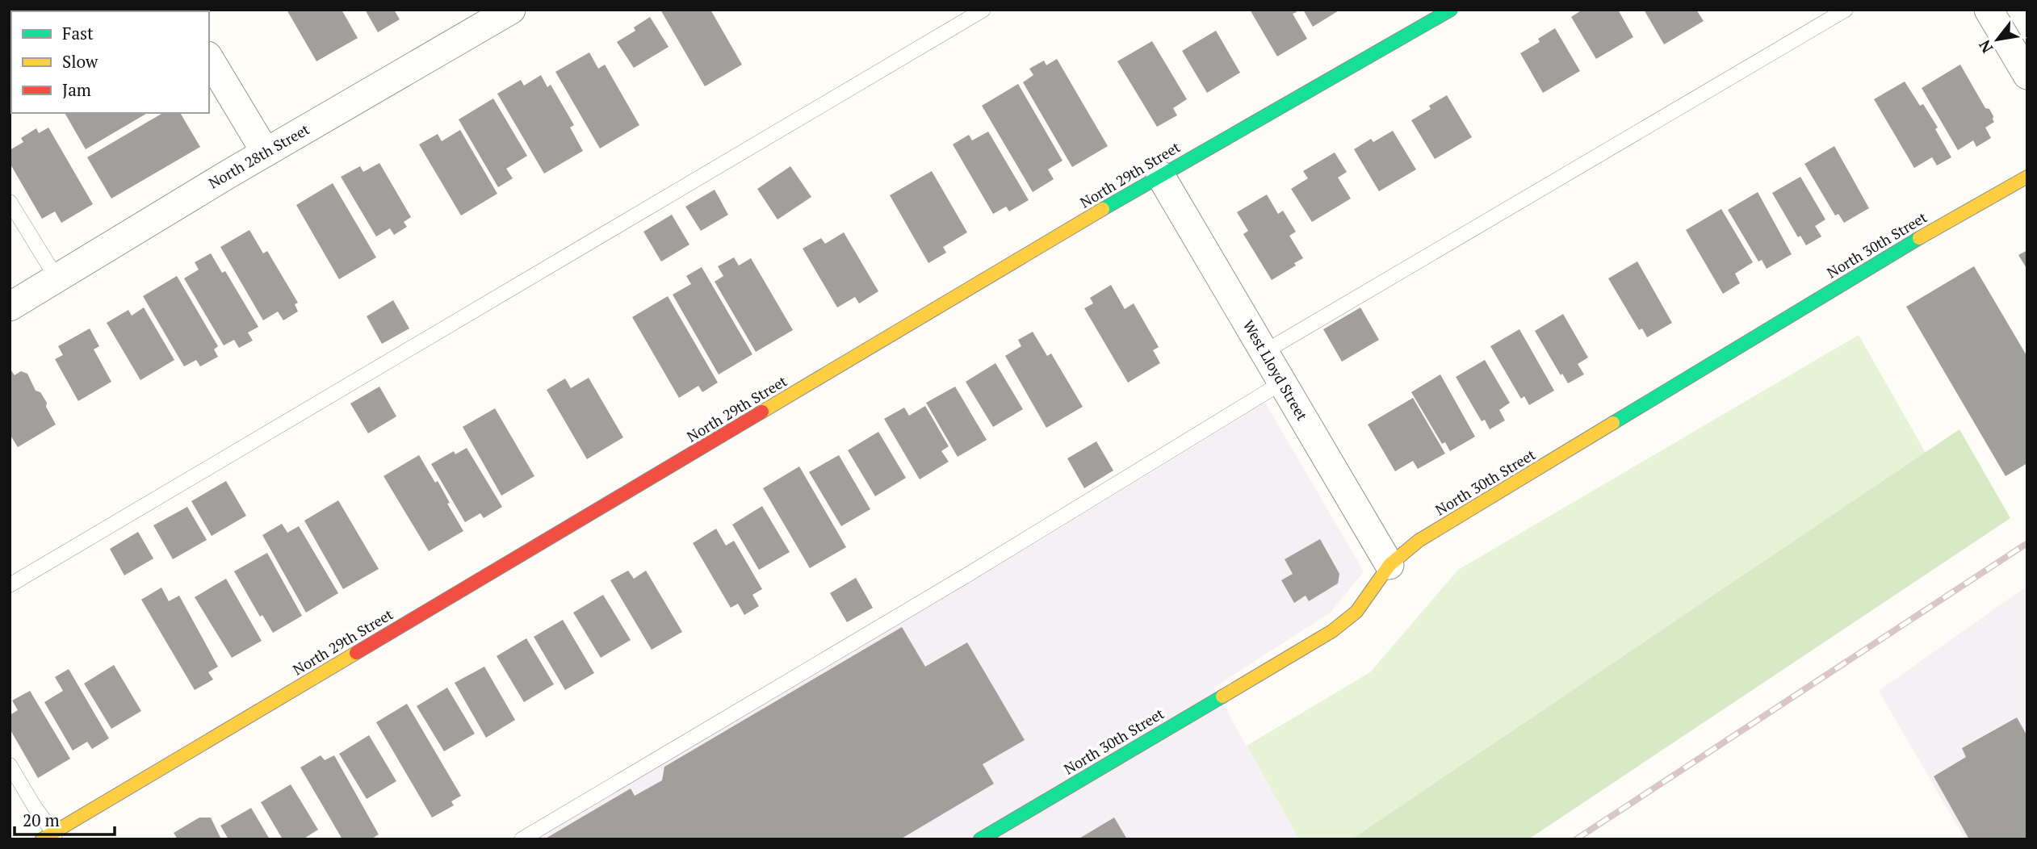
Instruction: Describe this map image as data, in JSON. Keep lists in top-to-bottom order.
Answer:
{
  "streets": {
    "street": [
      "North 28th Street",
      "North 29th Street",
      "North 30th Street",
      "West Lloyd Street"
    ]
  },
  "crossings": [
    ["North 29th Street", "West Lloyd Street"],
    ["North 30th Street", "West Lloyd Street"]
  ],
  "legend": ["Fast", "Slow", "Jam"],
  "scale_bar": "20 m",
  "north": "bottom left"
}
